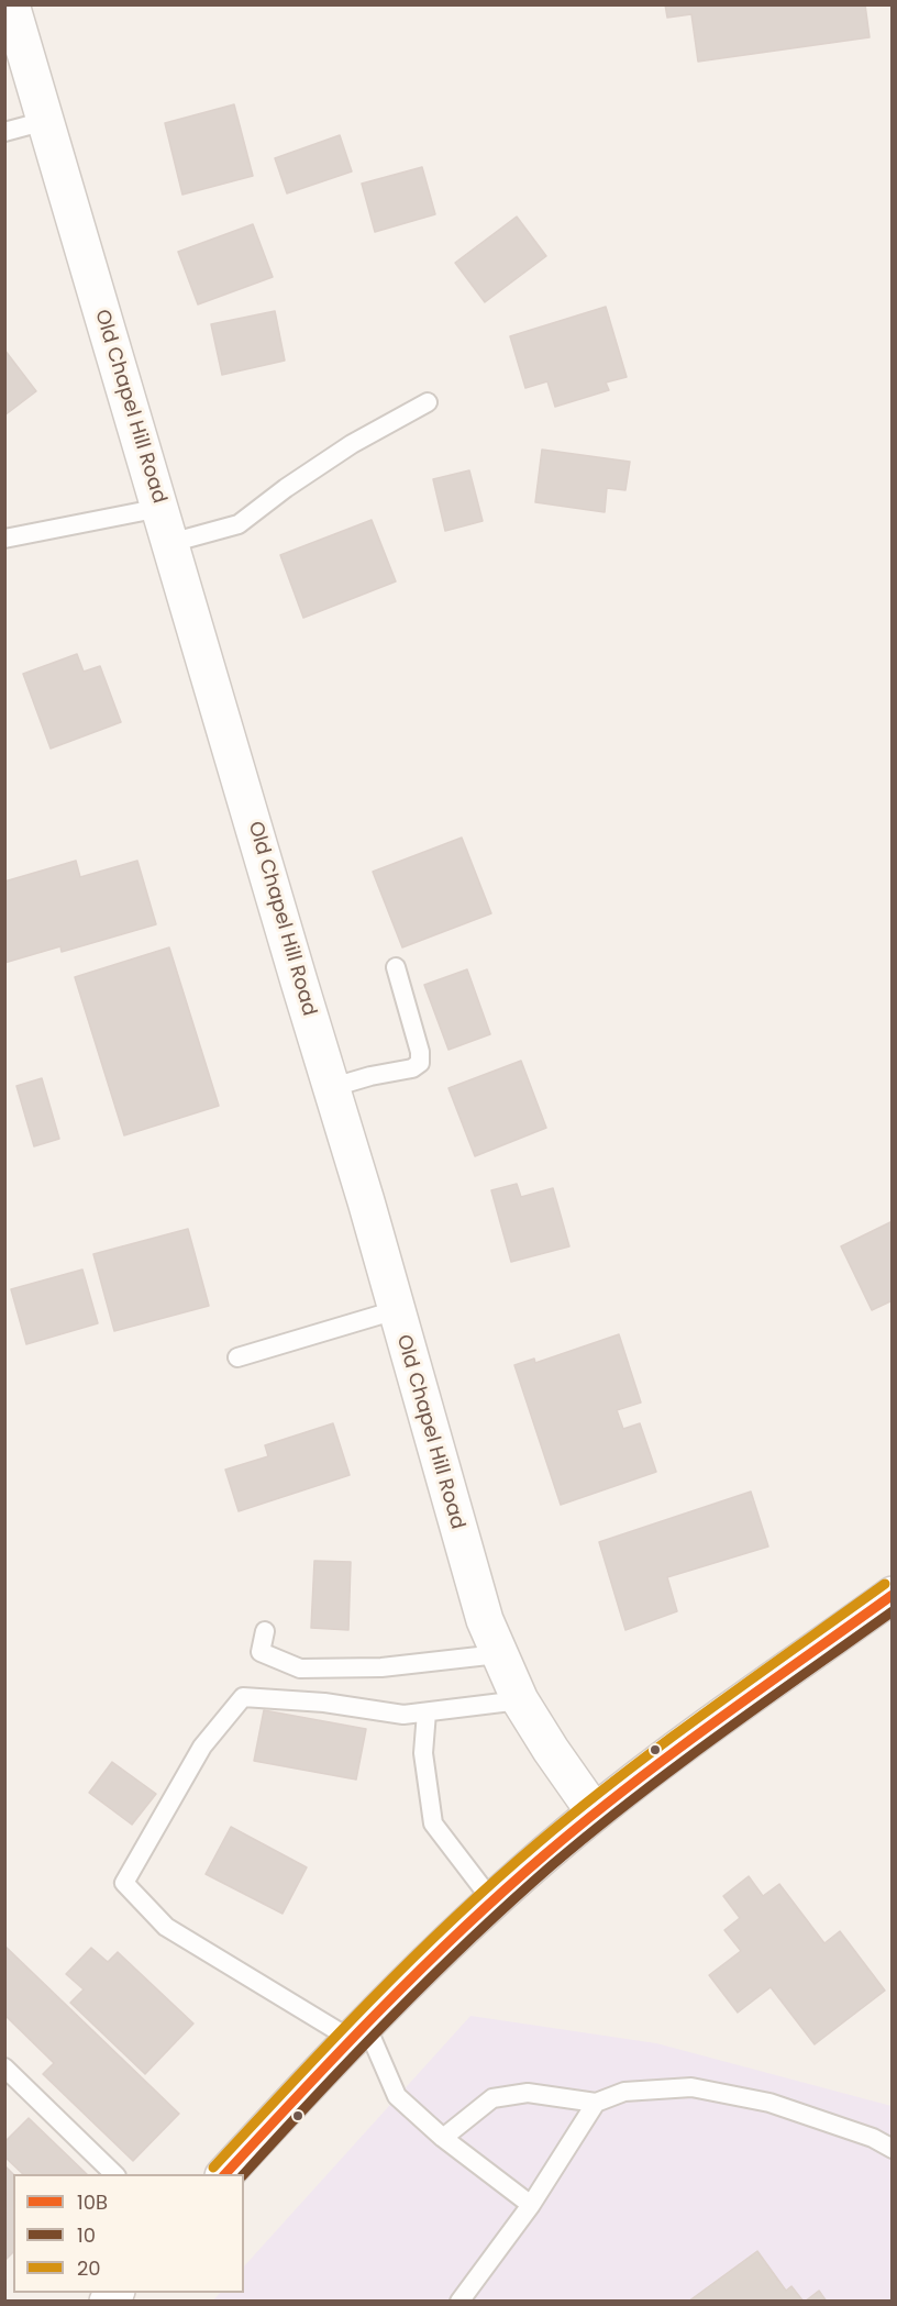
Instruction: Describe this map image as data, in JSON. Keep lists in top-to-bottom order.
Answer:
{
  "streets": {
    "street": ["Old Chapel Hill Road"]
  },
  "lines": ["transit line 20", "transit line 10B", "transit line 10"],
  "legend": ["10B", "10", "20"]
}
